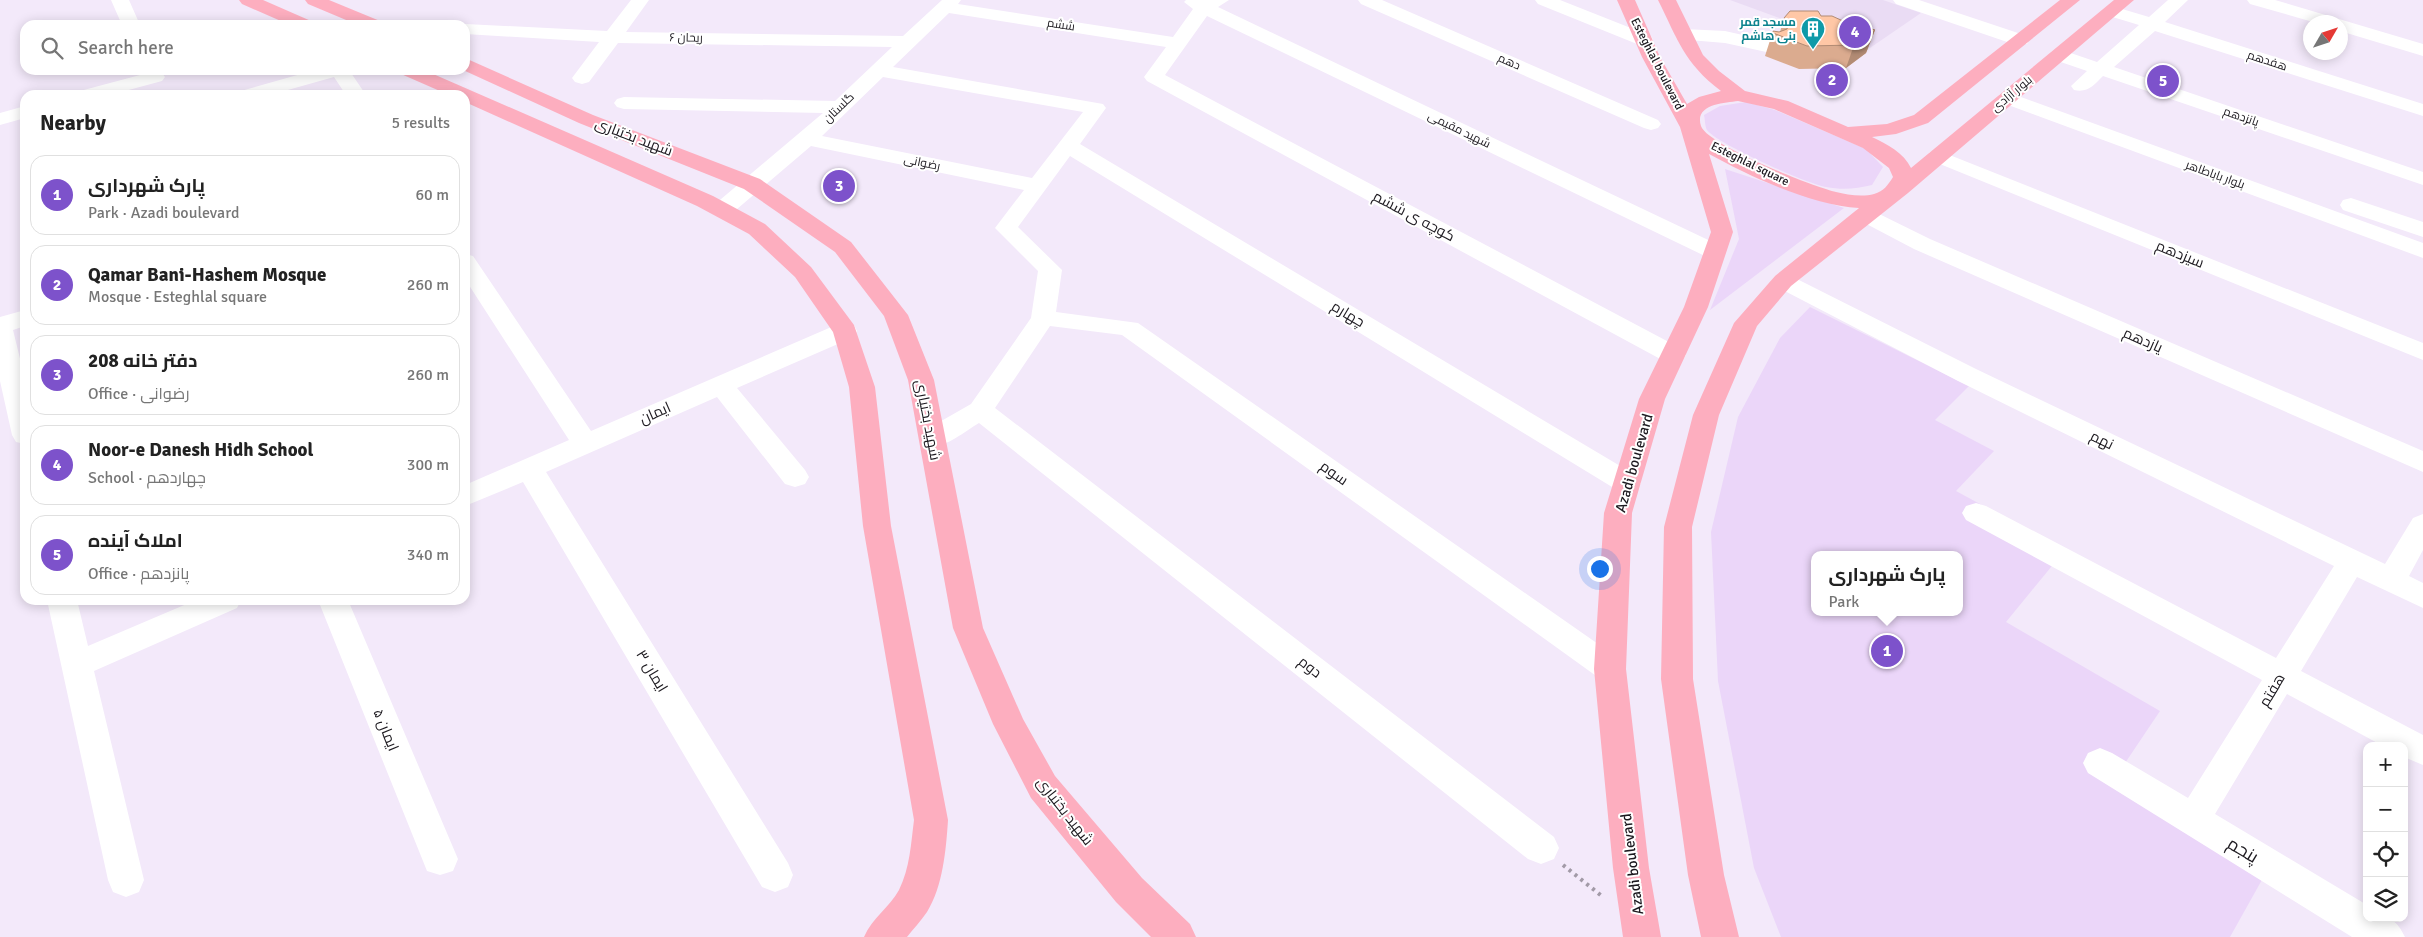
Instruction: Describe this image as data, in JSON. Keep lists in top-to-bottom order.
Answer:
{
  "streets": {
    "main road": [
      "Esteghlal boulevard",
      "بلوار آزادی",
      "شهید بختیاری",
      "Esteghlal square",
      "Azadi boulevard"
    ],
    "street": [
      "ششم",
      "ریحان ۶",
      "هفدهم",
      "دهم",
      "گلستان",
      "پانزدهم",
      "شهید مقیمی",
      "رضوانی",
      "بلوار باباطاهر",
      "کوچه ی ششم",
      "سیزدهم",
      "چهارم",
      "یازدهم",
      "ایمان",
      "نهم",
      "سوم",
      "دوم",
      "ایمان ۳",
      "هفتم",
      "ایمان ۵",
      "پنجم"
    ]
  },
  "crossings": [
    ["ششم", "گلستان"],
    ["ششم", "کوچه ی ششم"],
    ["ریحان ۶", "گلستان"],
    ["هفدهم", "بلوار آزادی"],
    ["Esteghlal boulevard", "Esteghlal square"],
    ["Esteghlal boulevard", "Azadi boulevard"],
    ["بلوار آزادی", "پانزدهم"],
    ["بلوار آزادی", "Esteghlal square"],
    ["بلوار آزادی", "بلوار باباطاهر"],
    ["بلوار آزادی", "سیزدهم"],
    ["گلستان", "شهید بختیاری"],
    ["گلستان", "رضوانی"],
    ["شهید مقیمی", "Azadi boulevard"],
    ["شهید بختیاری", "ایمان"],
    ["Esteghlal square", "Azadi boulevard"],
    ["کوچه ی ششم", "Azadi boulevard"],
    ["چهارم", "Azadi boulevard"],
    ["ایمان", "ایمان ۳"],
    ["نهم", "هفتم"],
    ["Azadi boulevard", "سوم"],
    ["هفتم", "پنجم"]
  ],
  "places": {
    "building": ["مسجد قمر بنی هاشم"]
  },
  "north": "top right",
  "page": {
    "pins": [
      "4",
      "2",
      "5",
      "3",
      "1"
    ],
    "search": "Search here",
    "heading": ["Nearby", "5 results"],
    "list": [
      {
        "mark": "1",
        "name": "پارک شهرداری",
        "note": "Park · Azadi boulevard",
        "value": "60 m"
      },
      {
        "mark": "2",
        "name": "Qamar Bani-Hashem Mosque",
        "note": "Mosque · Esteghlal square",
        "value": "260 m"
      },
      {
        "mark": "3",
        "name": "دفتر خانه 208",
        "note": "Office · رضوانی",
        "value": "260 m"
      },
      {
        "mark": "4",
        "name": "Noor-e Danesh Hidh School",
        "note": "School · چهاردهم",
        "value": "300 m"
      },
      {
        "mark": "5",
        "name": "املاک آینده",
        "note": "Office · پانزدهم",
        "value": "340 m"
      }
    ],
    "popup": ["پارک شهرداری", "Park"],
    "map_buttons": ["+", "−"]
  }
}
